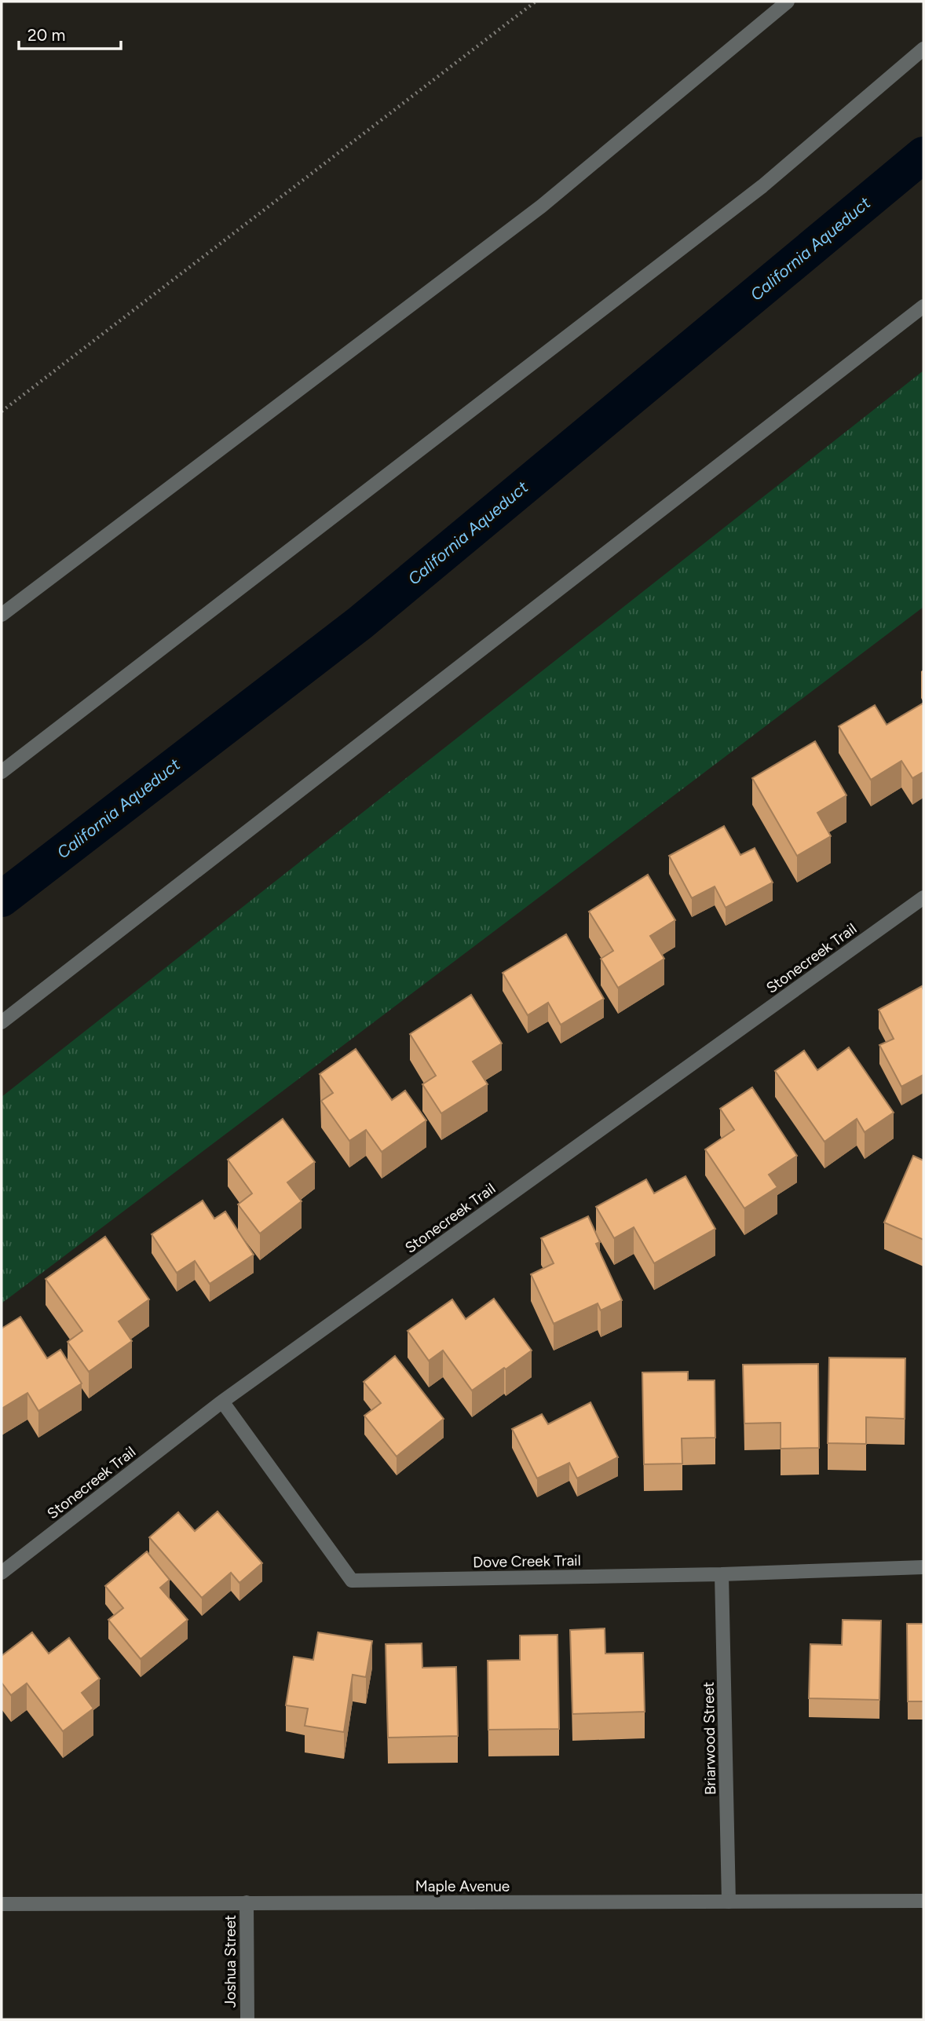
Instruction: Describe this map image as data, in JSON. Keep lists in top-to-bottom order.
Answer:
{
  "streets": {
    "street": [
      "Stonecreek Trail",
      "Dove Creek Trail",
      "Briarwood Street",
      "Maple Avenue",
      "Joshua Street"
    ]
  },
  "crossings": [
    ["Stonecreek Trail", "Dove Creek Trail"],
    ["Dove Creek Trail", "Briarwood Street"],
    ["Briarwood Street", "Maple Avenue"],
    ["Maple Avenue", "Joshua Street"]
  ],
  "water": ["California Aqueduct"],
  "scale_bar": "20 m"
}
